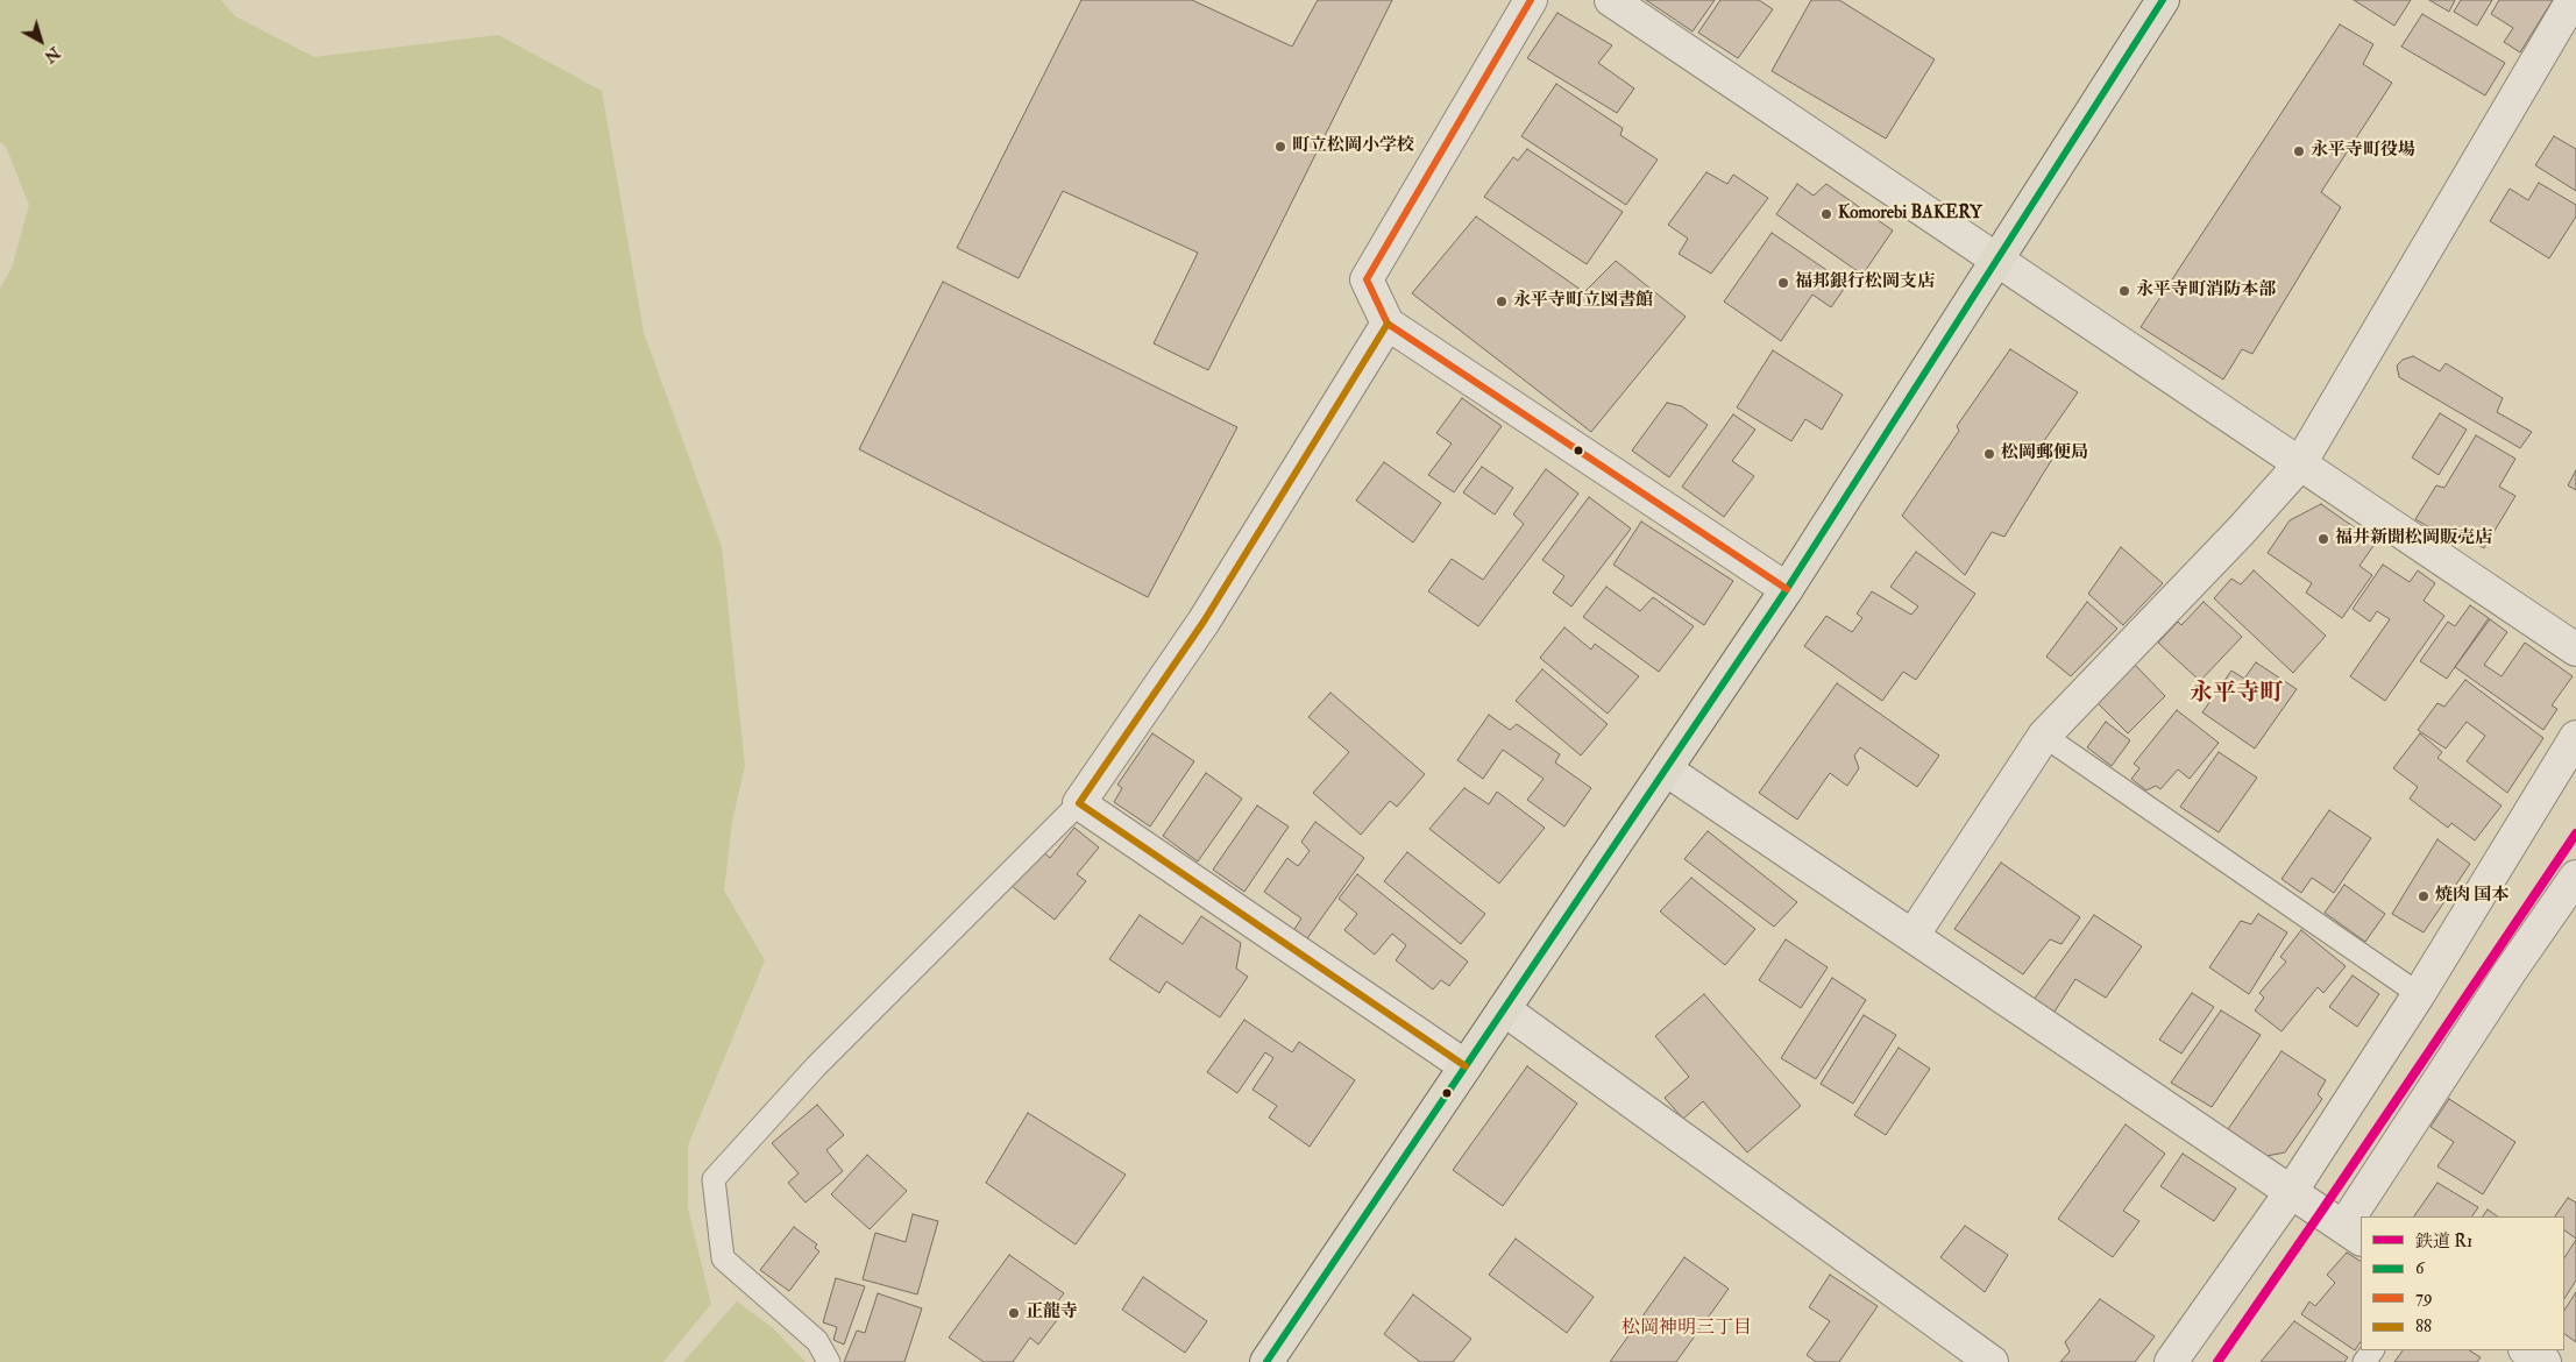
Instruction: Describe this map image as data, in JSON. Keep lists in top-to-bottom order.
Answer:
{
  "districts": ["永平寺町", "松岡神明三丁目"],
  "places": [
    "町立松岡小学校",
    "永平寺町役場",
    "Komorebi BAKERY",
    "福邦銀行松岡支店",
    "永平寺町消防本部",
    "永平寺町立図書館",
    "松岡郵便局",
    "福井新聞松岡販売店",
    "焼肉 国本",
    "正龍寺"
  ],
  "lines": [
    "transit line 6",
    "transit line 79",
    "transit line 88",
    "rail line R1"
  ],
  "legend": [
    "鉄道 R1",
    "6",
    "79",
    "88"
  ],
  "north": "bottom right"
}
